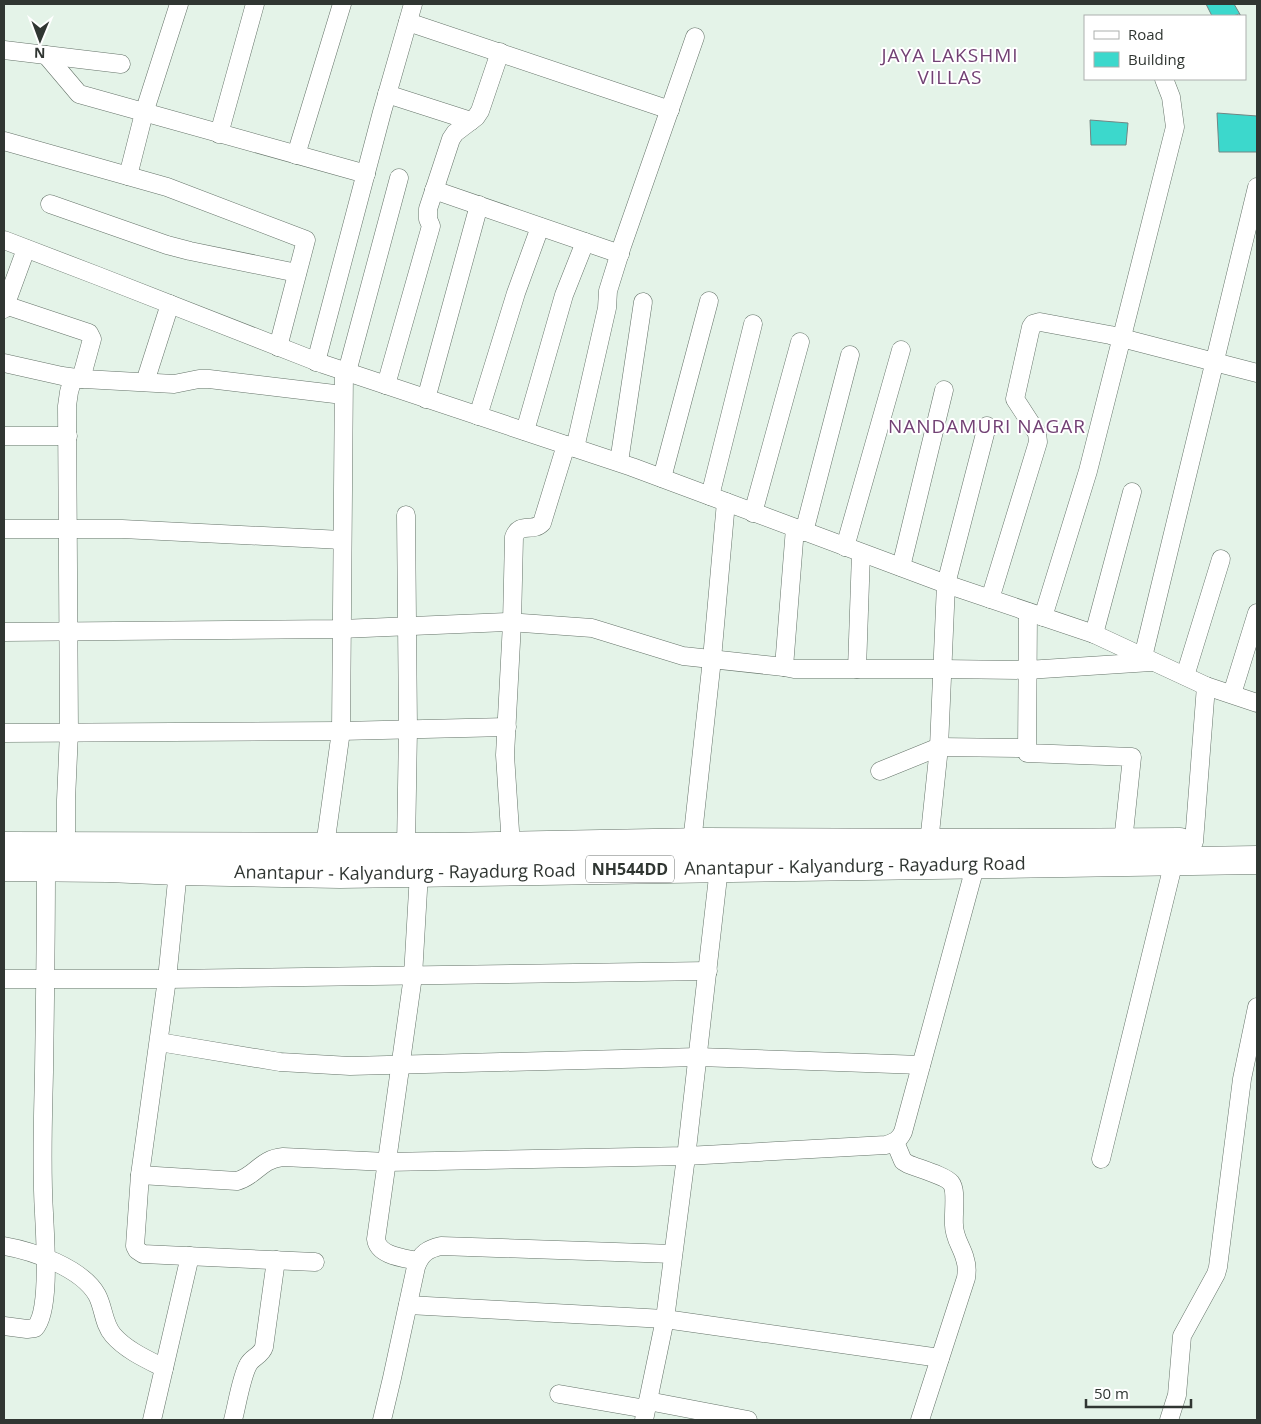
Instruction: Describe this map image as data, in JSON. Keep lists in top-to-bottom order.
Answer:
{
  "streets": {
    "highway": ["Anantapur - Kalyandurg - Rayadurg Road", "NH544DD"]
  },
  "districts": ["JAYA LAKSHMI VILLAS", "NANDAMURI NAGAR"],
  "legend": ["Road", "Building"],
  "scale_bar": "50 m",
  "north": "bottom"
}
